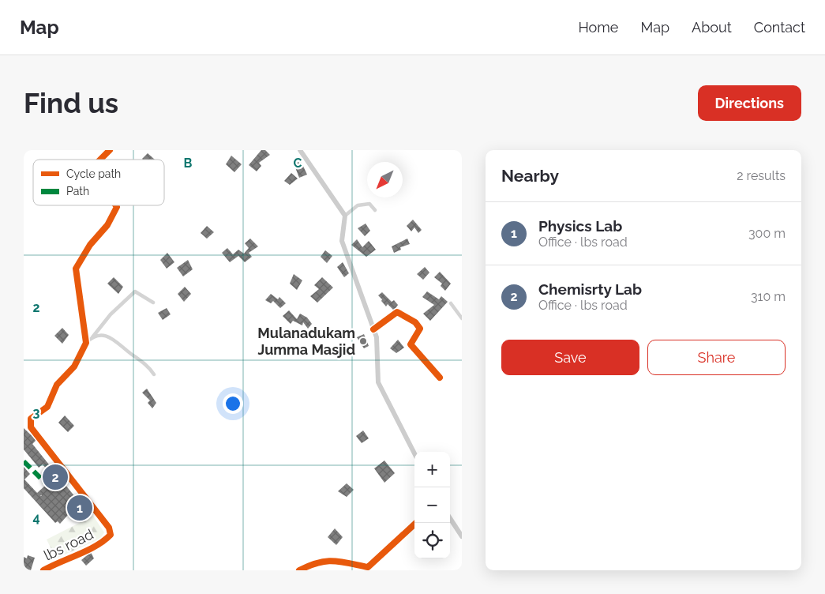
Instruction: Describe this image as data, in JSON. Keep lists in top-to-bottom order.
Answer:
{
  "streets": {
    "street": ["lbs road"]
  },
  "places": ["Mulanadukam Jumma Masjid"],
  "legend": ["Cycle path", "Path"],
  "north": "bottom left",
  "page": {
    "header": "Map",
    "nav": [
      "Home",
      "Map",
      "About",
      "Contact"
    ],
    "buttons": [
      "Directions",
      ["Save", "Share"]
    ],
    "title": "Find us",
    "heading": ["Nearby", "2 results"],
    "list": [
      {
        "mark": "1",
        "name": "Physics Lab",
        "note": "Office · lbs road",
        "value": "300 m"
      },
      {
        "mark": "2",
        "name": "Chemisrty Lab",
        "note": "Office · lbs road",
        "value": "310 m"
      }
    ],
    "map_buttons": ["+", "−"],
    "pins": ["2", "1"]
  },
  "grid": {
    "columns": ["B", "C"],
    "rows": ["2", "3", "4"]
  }
}
